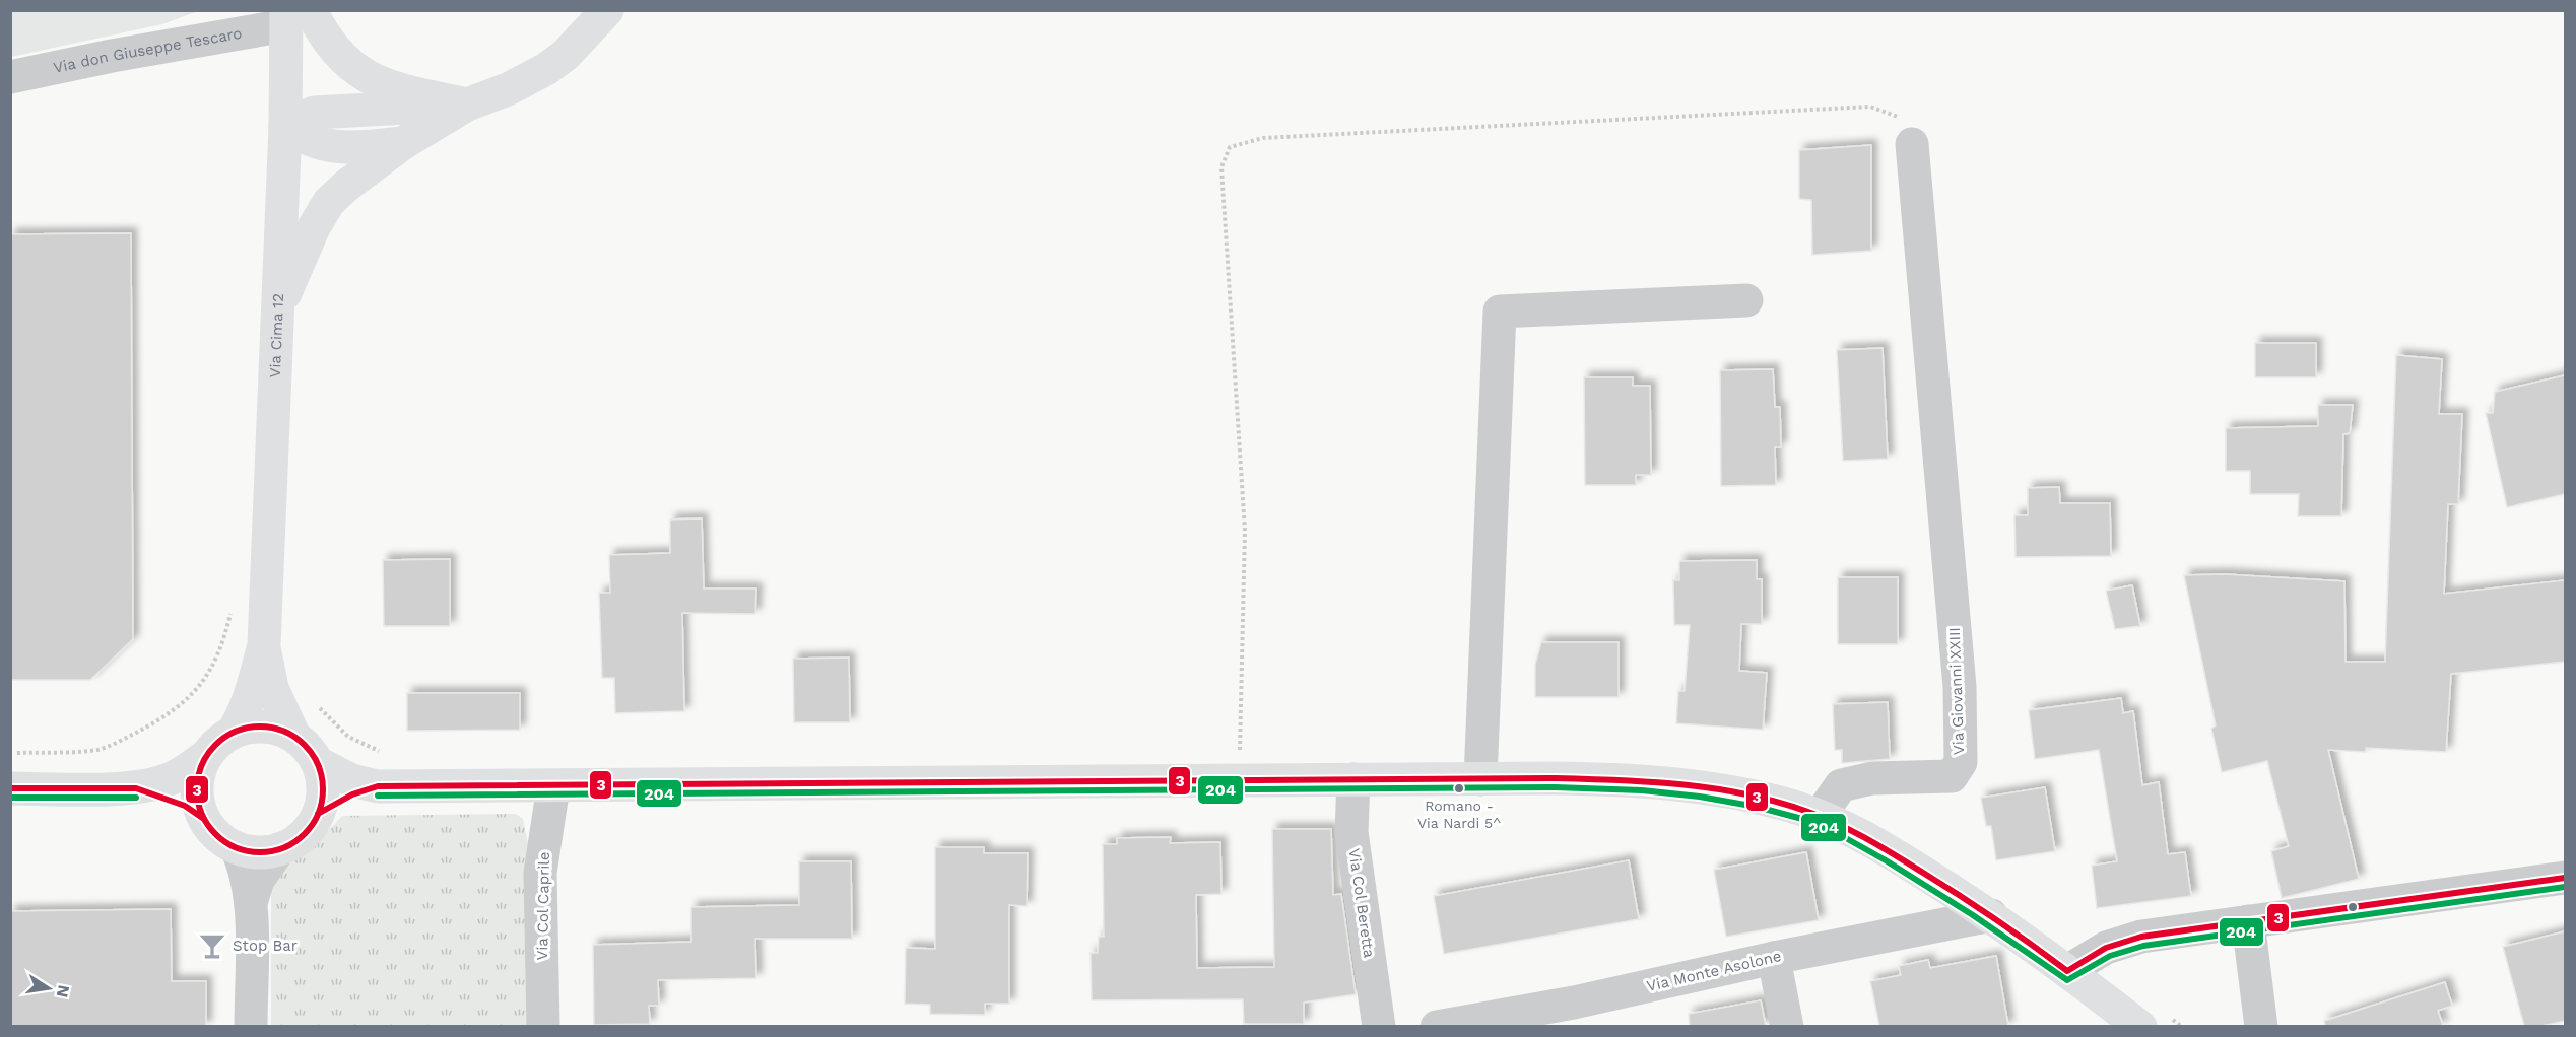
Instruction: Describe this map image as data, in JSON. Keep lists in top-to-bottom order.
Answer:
{
  "streets": {
    "main road": ["Via Cima 12"],
    "street": [
      "Via don Giuseppe Tescaro",
      "Via Giovanni XXIII",
      "Via Col Beretta",
      "Via Col Caprile",
      "Via Monte Asolone"
    ]
  },
  "crossings": [
    ["Via don Giuseppe Tescaro", "Via Cima 12"]
  ],
  "places": {
    "other": ["Romano - Via Nardi 5^"],
    "bar": ["Stop Bar"]
  },
  "lines": ["transit line 3", "transit line 204"],
  "north": "right"
}
